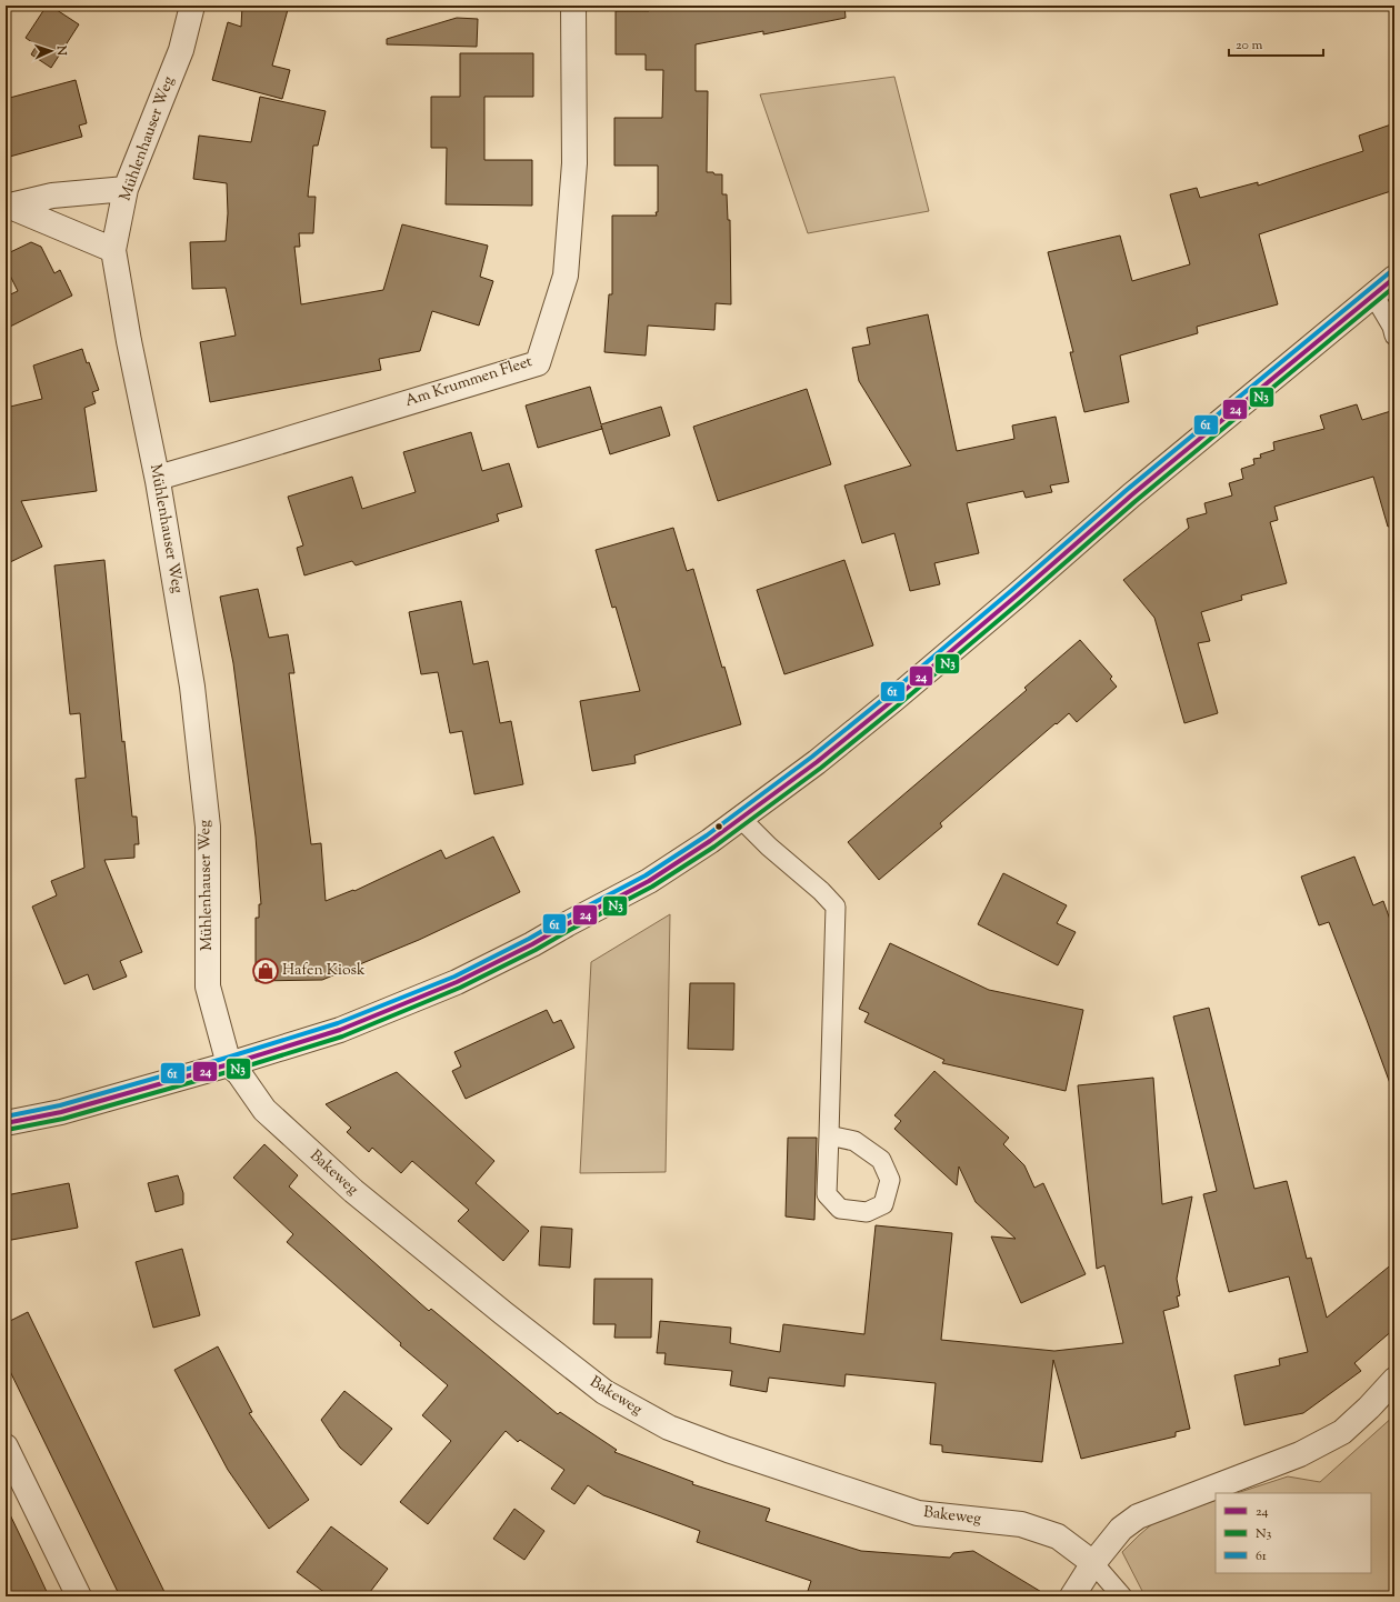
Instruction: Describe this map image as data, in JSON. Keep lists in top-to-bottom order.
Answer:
{
  "streets": {
    "street": ["Mühlenhauser Weg", "Am Krummen Fleet", "Bakeweg"]
  },
  "crossings": [
    ["Mühlenhauser Weg", "Am Krummen Fleet"],
    ["Mühlenhauser Weg", "Bakeweg"]
  ],
  "places": {
    "shop": ["Hafen Kiosk"]
  },
  "lines": ["transit line 61", "transit line 24", "transit line N3"],
  "legend": ["24", "N3", "61"],
  "scale_bar": "20 m",
  "north": "right"
}
